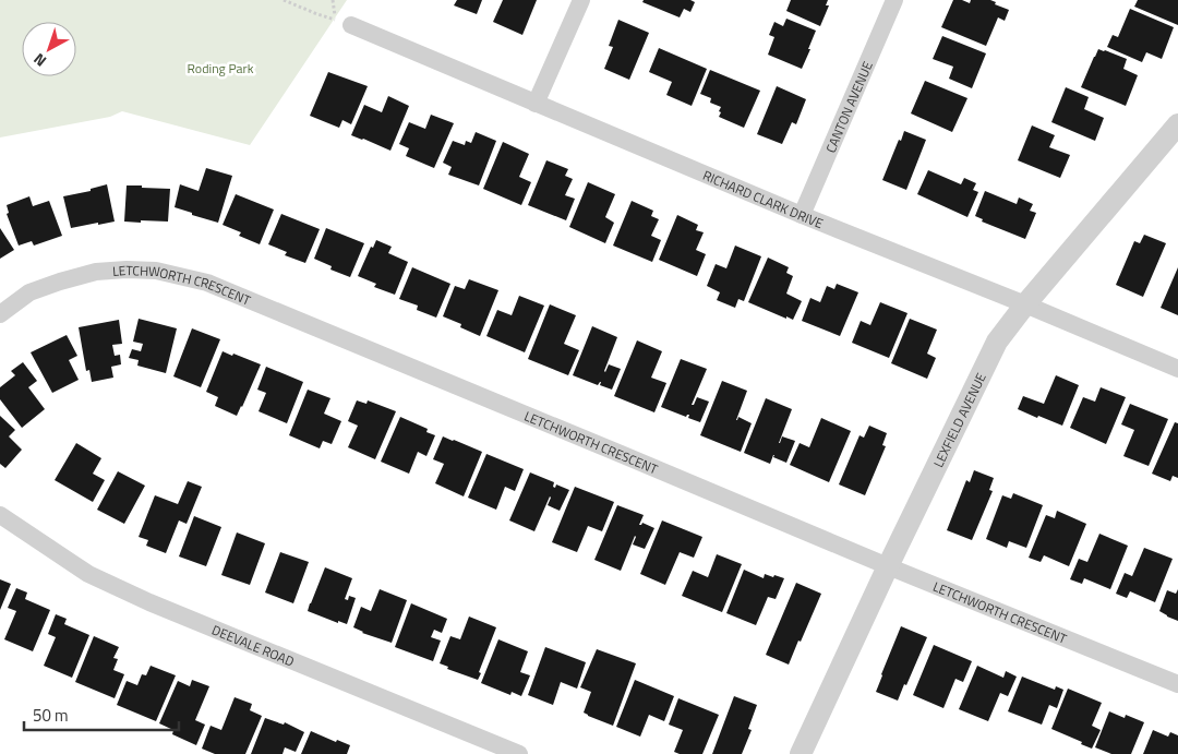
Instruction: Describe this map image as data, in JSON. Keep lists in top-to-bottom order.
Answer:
{
  "streets": {
    "street": [
      "CANTON AVENUE",
      "RICHARD CLARK DRIVE",
      "LETCHWORTH CRESCENT",
      "LEXFIELD AVENUE",
      "DEEVALE ROAD"
    ]
  },
  "crossings": [
    ["CANTON AVENUE", "RICHARD CLARK DRIVE"],
    ["RICHARD CLARK DRIVE", "LEXFIELD AVENUE"],
    ["LETCHWORTH CRESCENT", "LEXFIELD AVENUE"]
  ],
  "parks": ["Roding Park"],
  "scale_bar": "50 m",
  "north": "bottom left"
}
